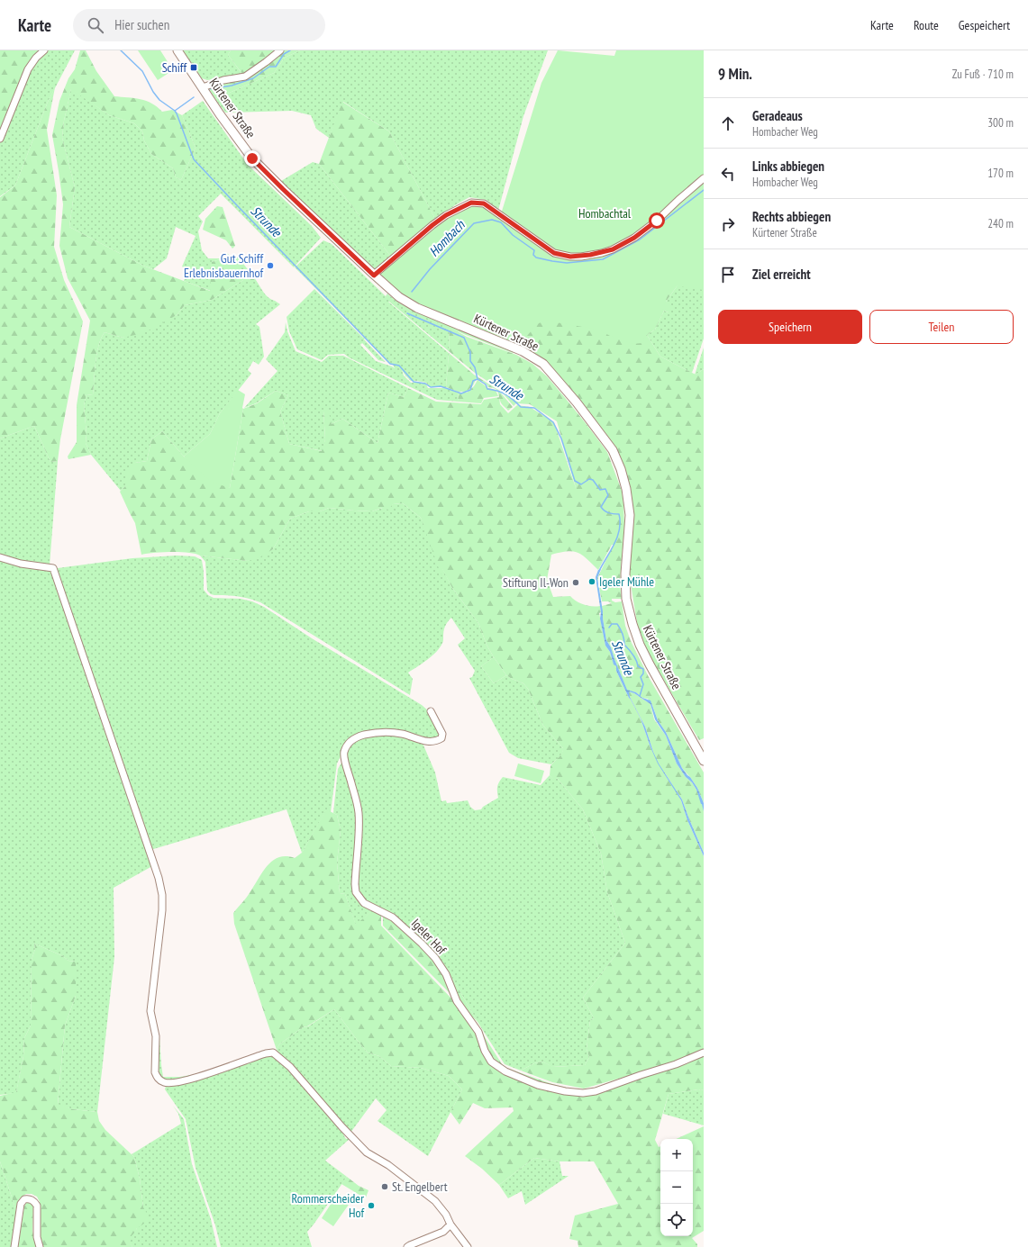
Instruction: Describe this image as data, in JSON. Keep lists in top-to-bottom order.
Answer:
{
  "streets": {
    "main road": ["Kürtener Straße"],
    "street": ["Igeler Hof"]
  },
  "water": ["Strunde", "Hombach"],
  "parks": ["Hombachtal"],
  "places": {
    "transit": ["Schiff"],
    "other": [
      "Gut Schiff Erlebnisbauernhof",
      "Igeler Mühle",
      "Stiftung Il-Won",
      "St. Engelbert",
      "Rommerscheider Hof"
    ]
  },
  "page": {
    "header": "Karte",
    "search": "Hier suchen",
    "nav": ["Karte", "Route", "Gespeichert"],
    "heading": ["9 Min.", "Zu Fuß · 710 m"],
    "list": [
      ["Geradeaus", "Hombacher Weg", "300 m"],
      ["Links abbiegen", "Hombacher Weg", "170 m"],
      ["Rechts abbiegen", "Kürtener Straße", "240 m"],
      "Ziel erreicht"
    ],
    "buttons": ["Speichern", "Teilen"],
    "map_buttons": ["+", "−"]
  }
}
